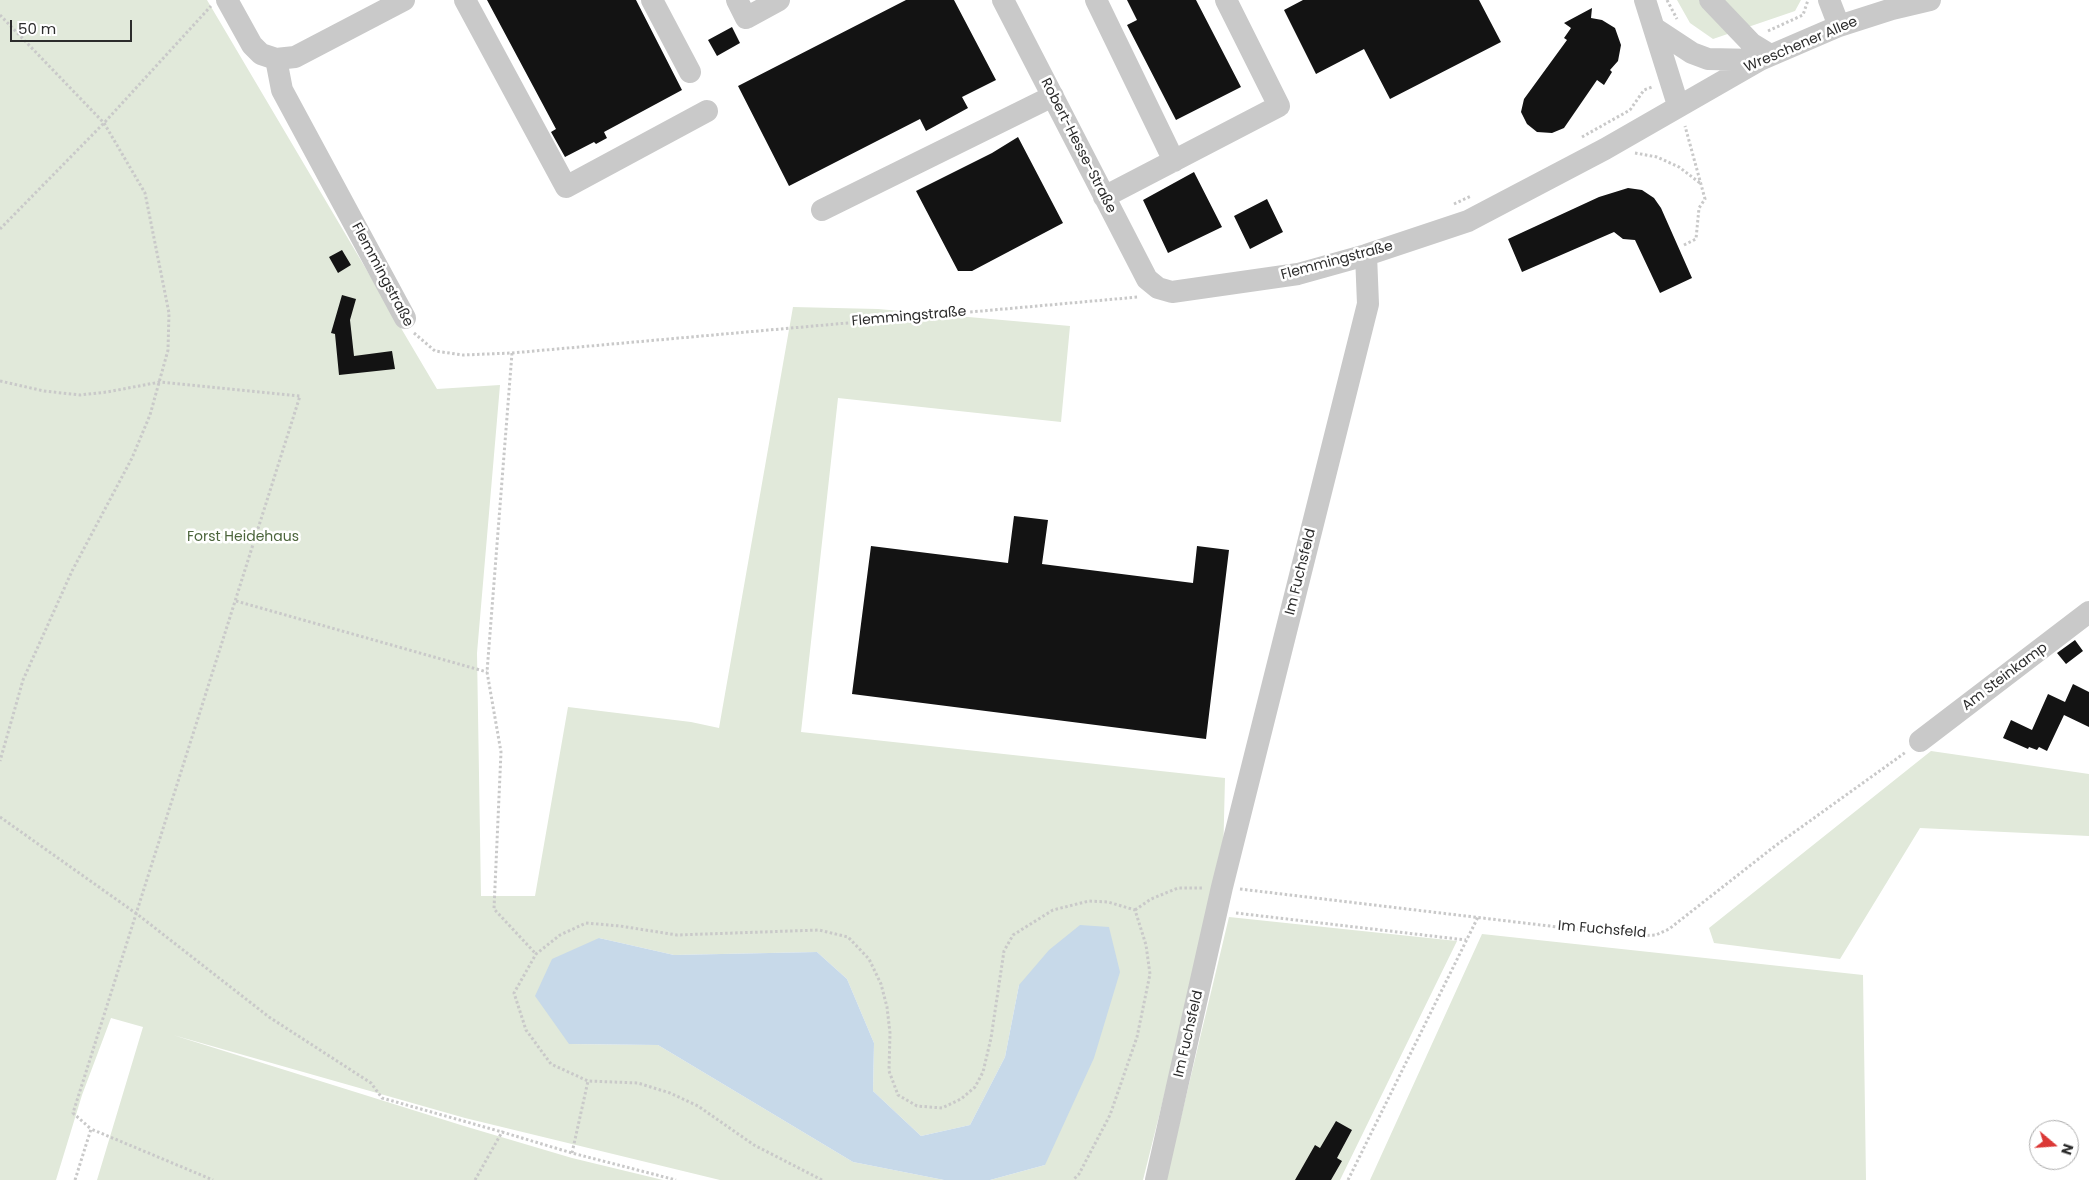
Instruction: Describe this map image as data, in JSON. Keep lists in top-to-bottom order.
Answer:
{
  "streets": {
    "street": [
      "Wreschener Allee",
      "Robert-Hesse-Straße",
      "Flemmingstraße",
      "Im Fuchsfeld",
      "Am Steinkamp"
    ]
  },
  "crossings": [
    ["Wreschener Allee", "Flemmingstraße"],
    ["Robert-Hesse-Straße", "Flemmingstraße"],
    ["Flemmingstraße", "Im Fuchsfeld"],
    ["Im Fuchsfeld", "Am Steinkamp"]
  ],
  "parks": ["Forst Heidehaus"],
  "scale_bar": "50 m",
  "north": "right"
}
